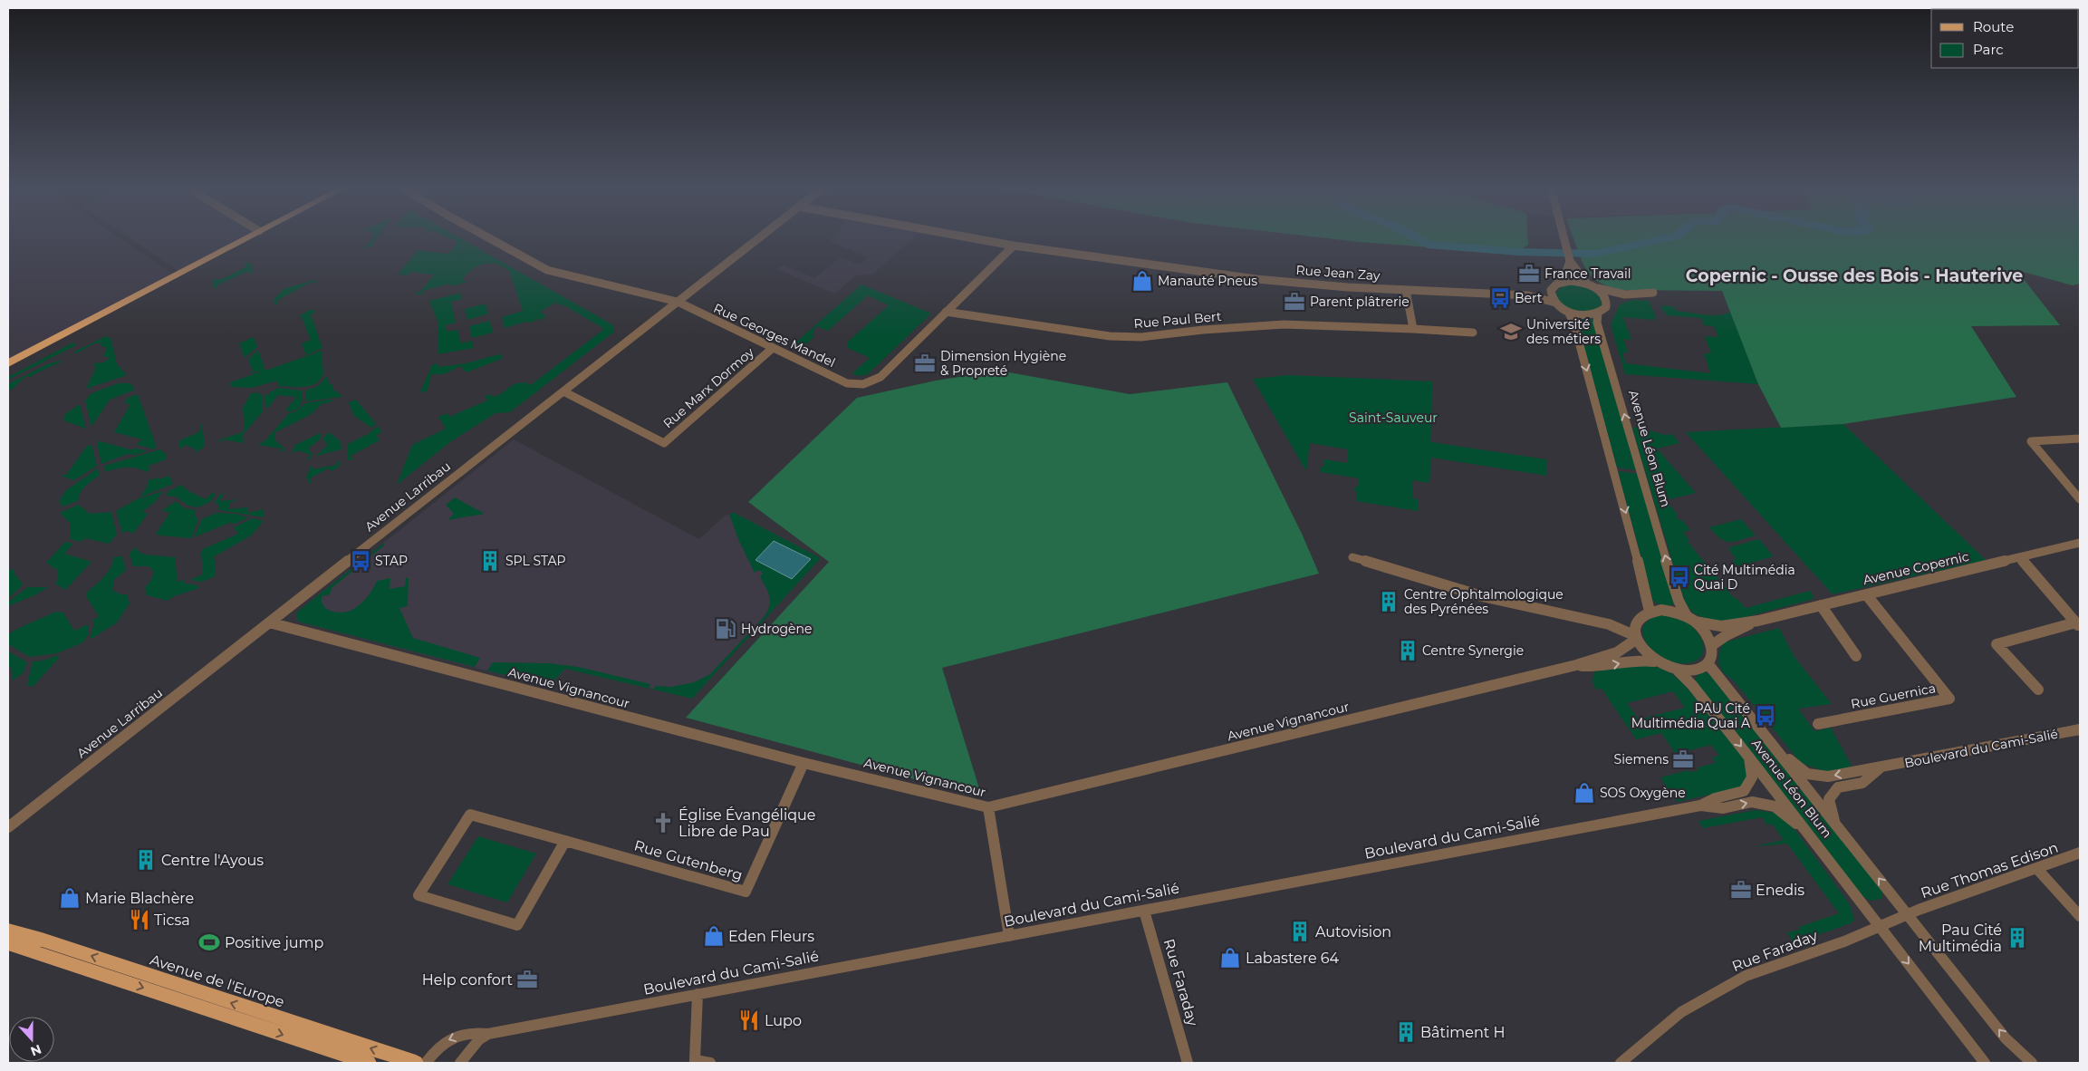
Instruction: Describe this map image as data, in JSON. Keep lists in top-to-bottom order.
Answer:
{
  "streets": {
    "main road": ["Avenue de l'Europe"],
    "street": [
      "Rue Jean Zay",
      "Rue Paul Bert",
      "Rue Georges Mandel",
      "Rue Marx Dormoy",
      "Avenue Léon Blum",
      "Avenue Larribau",
      "Avenue Copernic",
      "Avenue Vignancour",
      "Rue Guernica",
      "Boulevard du Cami-Salié",
      "Rue Gutenberg",
      "Rue Thomas Edison",
      "Rue Faraday"
    ]
  },
  "crossings": [
    ["Rue Jean Zay", "Avenue Léon Blum"],
    ["Rue Paul Bert", "Rue Georges Mandel"],
    ["Rue Georges Mandel", "Rue Marx Dormoy"],
    ["Rue Georges Mandel", "Avenue Larribau"],
    ["Rue Marx Dormoy", "Avenue Larribau"],
    ["Avenue Léon Blum", "Avenue Copernic"],
    ["Avenue Léon Blum", "Avenue Vignancour"],
    ["Avenue Léon Blum", "Boulevard du Cami-Salié"],
    ["Avenue Léon Blum", "Rue Thomas Edison"],
    ["Avenue Léon Blum", "Rue Faraday"],
    ["Avenue Larribau", "Avenue Vignancour"],
    ["Avenue Copernic", "Avenue Vignancour"],
    ["Avenue Copernic", "Rue Guernica"],
    ["Avenue Vignancour", "Rue Gutenberg"],
    ["Boulevard du Cami-Salié", "Rue Faraday"]
  ],
  "districts": ["Copernic - Ousse des Bois - Hauterive"],
  "parks": ["Saint-Sauveur"],
  "places": {
    "office": [
      "France Travail",
      "Parent plâtrerie",
      "Dimension Hygiène & Propreté",
      "Siemens",
      "Enedis",
      "Help confort"
    ],
    "shop": [
      "Manauté Pneus",
      "SOS Oxygène",
      "Marie Blachère",
      "Eden Fleurs",
      "Labastere 64"
    ],
    "bus stop": [
      "Bert",
      "STAP",
      "Cité Multimédia Quai D",
      "PAU Cité Multimédia Quai A"
    ],
    "school or university": ["Université des métiers"],
    "building": [
      "SPL STAP",
      "Centre Ophtalmologique des Pyrénées",
      "Centre Synergie",
      "Centre l'Ayous",
      "Autovision",
      "Pau Cité Multimédia",
      "Bâtiment H"
    ],
    "fuel station": ["Hydrogène"],
    "church": ["Église Évangélique Libre de Pau"],
    "restaurant": ["Ticsa", "Lupo"],
    "sports": ["Positive jump"]
  },
  "legend": ["Route", "Parc"],
  "north": "bottom"
}
